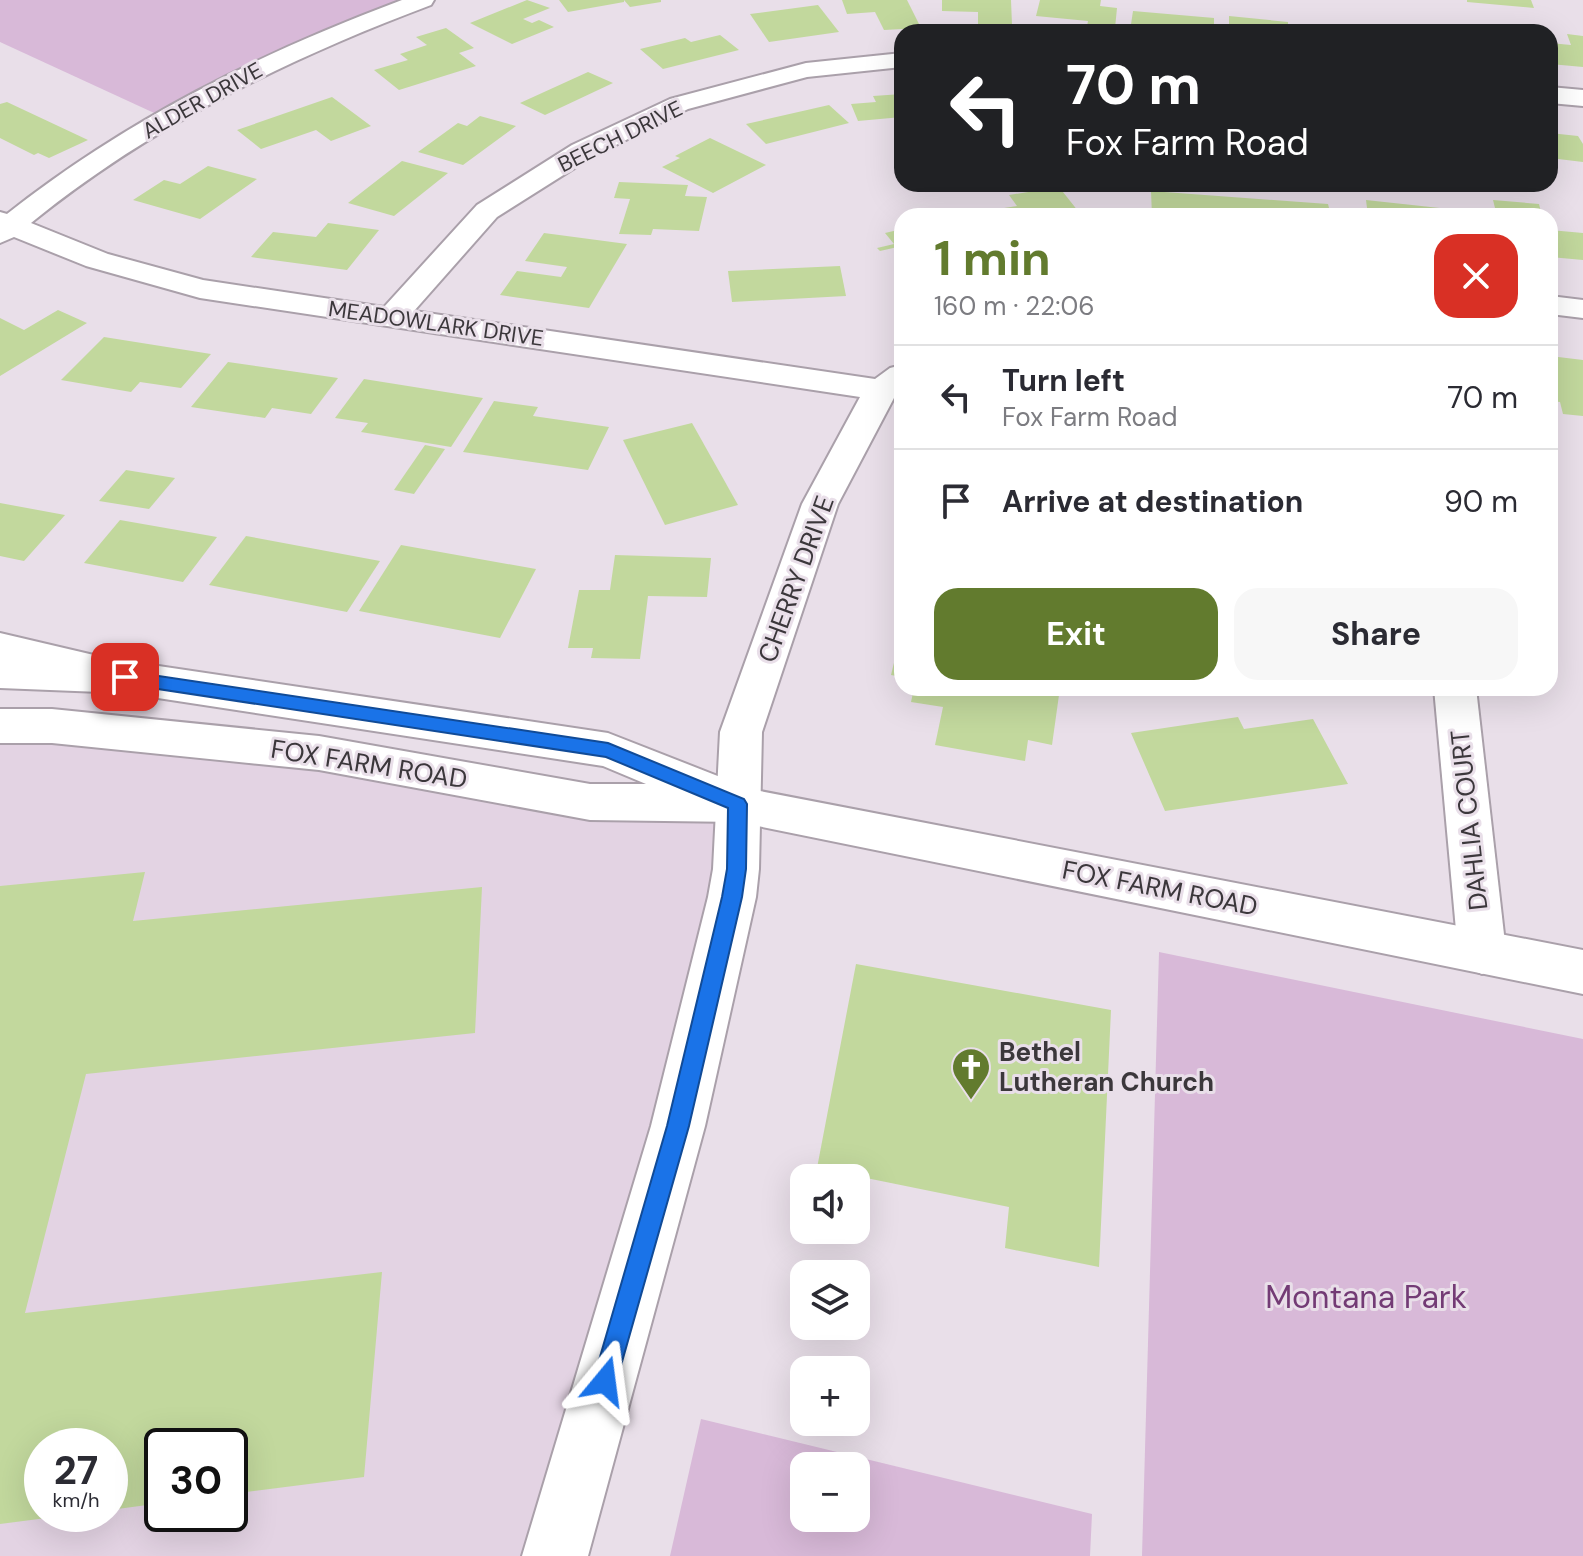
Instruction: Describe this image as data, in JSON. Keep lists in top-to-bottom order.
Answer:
{
  "streets": {
    "street": [
      "ALDER DRIVE",
      "BEECH DRIVE",
      "MEADOWLARK DRIVE",
      "CHERRY DRIVE",
      "FOX FARM ROAD",
      "DAHLIA COURT"
    ]
  },
  "crossings": [
    ["ALDER DRIVE", "MEADOWLARK DRIVE"],
    ["BEECH DRIVE", "MEADOWLARK DRIVE"],
    ["MEADOWLARK DRIVE", "CHERRY DRIVE"],
    ["CHERRY DRIVE", "FOX FARM ROAD"],
    ["FOX FARM ROAD", "DAHLIA COURT"]
  ],
  "parks": ["Montana Park"],
  "places": {
    "church": ["Bethel Lutheran Church"]
  },
  "page": {
    "turn": ["70 m", "Fox Farm Road"],
    "heading": ["1 min", "160 m · 22:06"],
    "list": [
      {
        "name": "Turn left",
        "note": "Fox Farm Road",
        "value": "70 m"
      },
      {
        "name": "Arrive at destination",
        "value": "90 m"
      }
    ],
    "buttons": ["Exit", "Share"],
    "map_buttons": ["+", "−"],
    "speed": "27 km/h",
    "limit": "30"
  }
}
